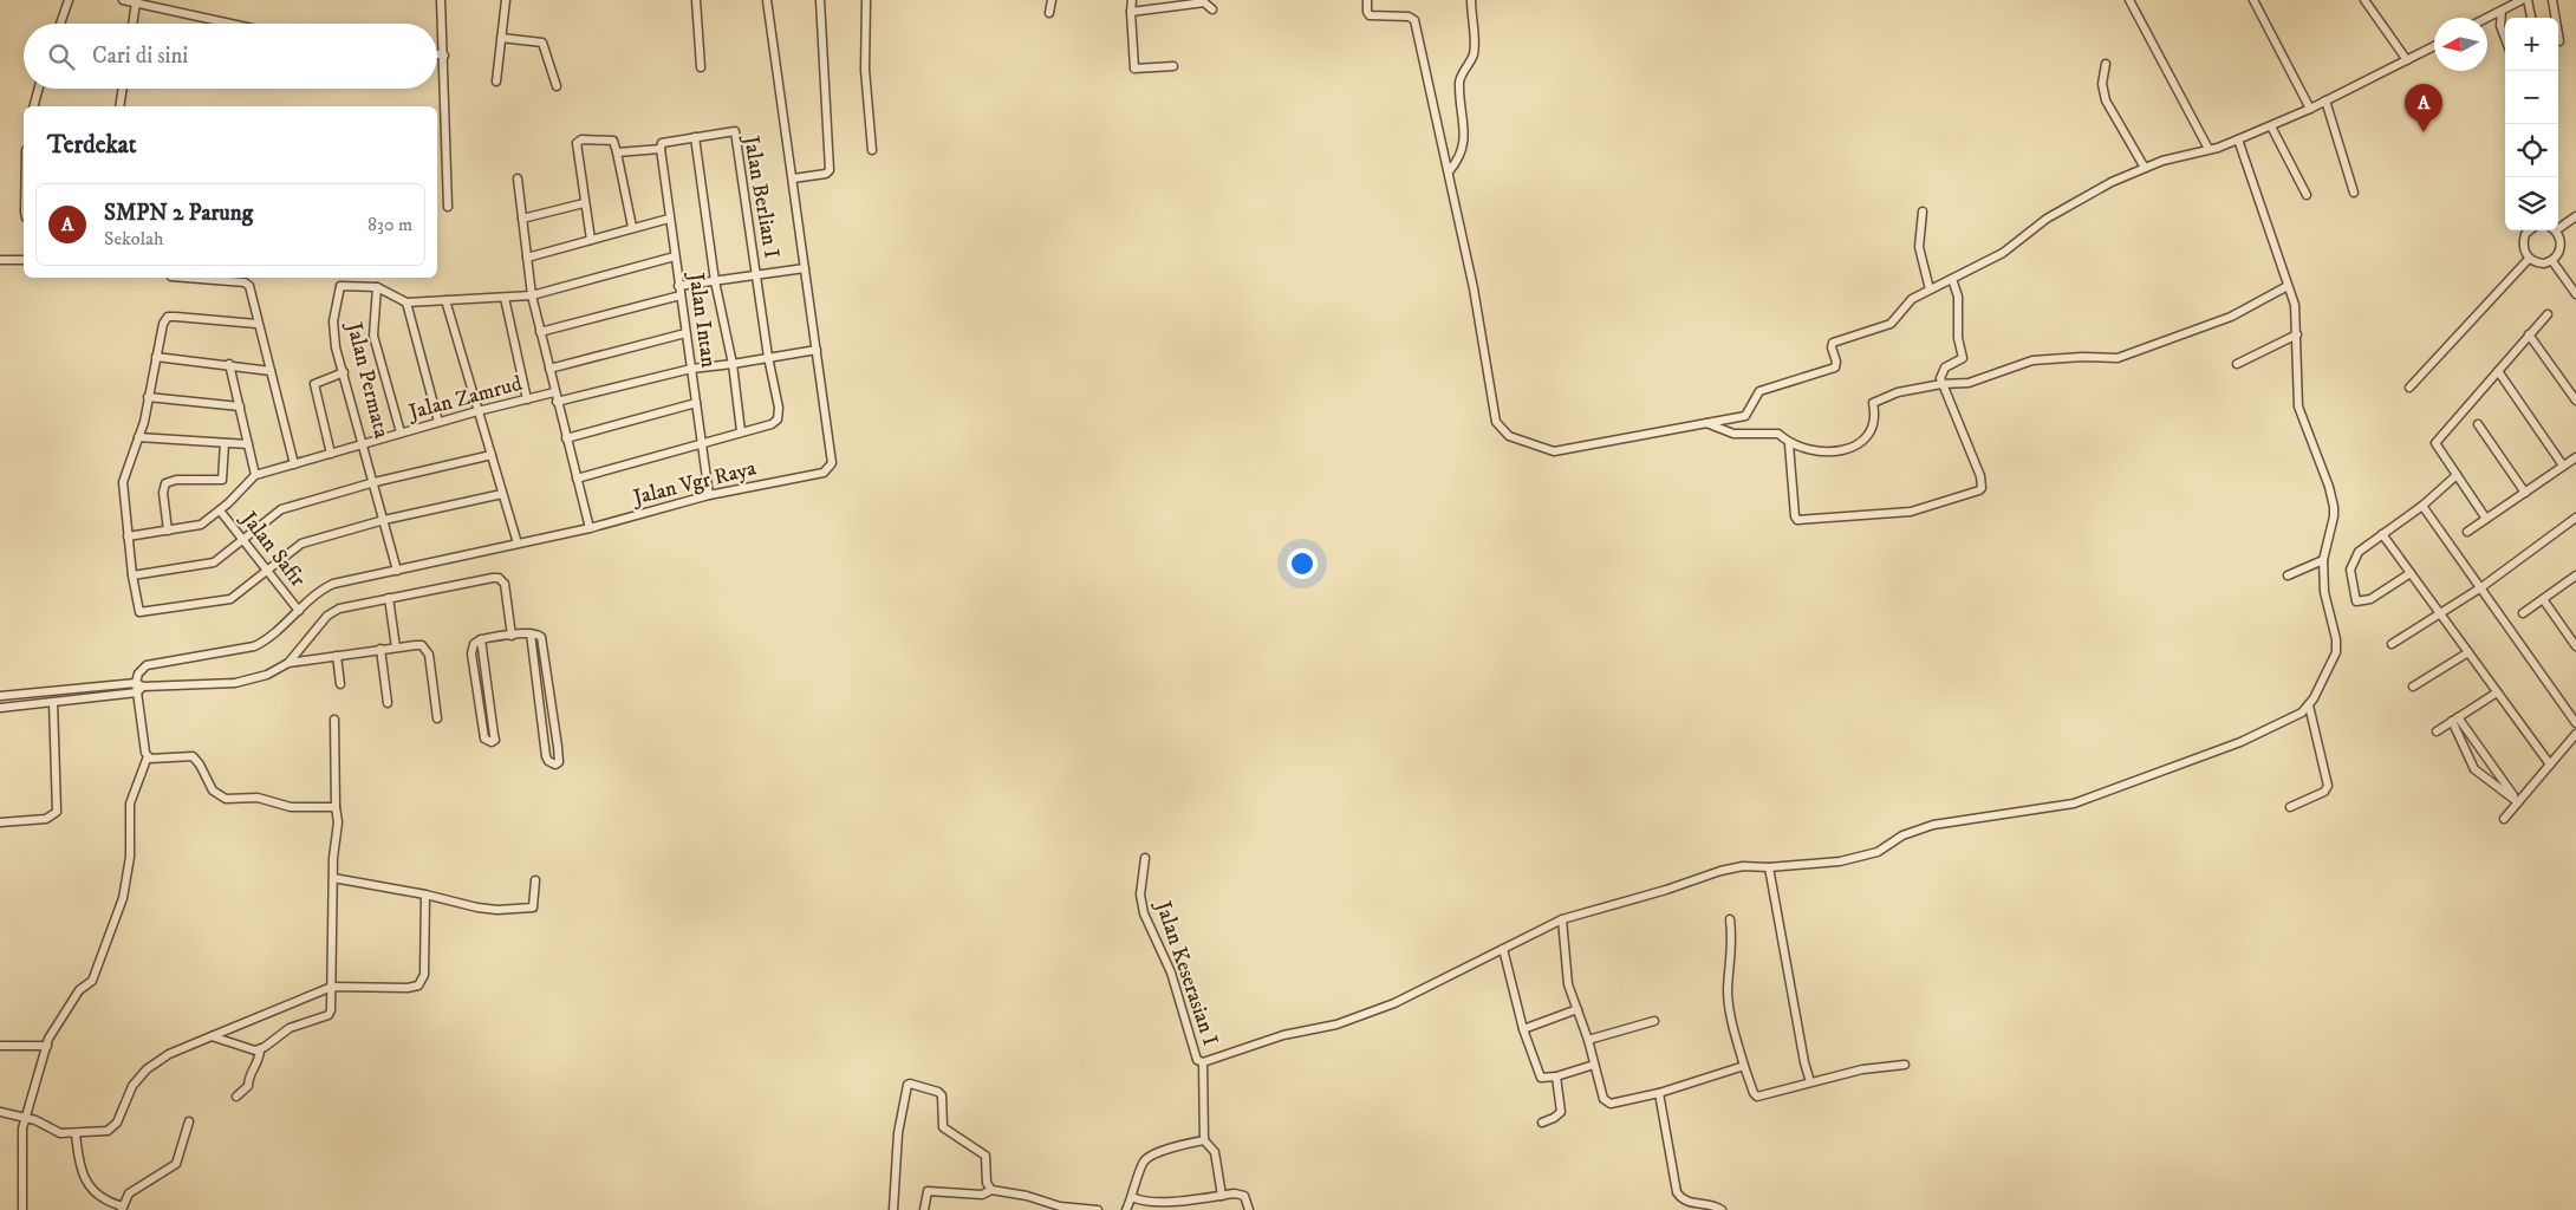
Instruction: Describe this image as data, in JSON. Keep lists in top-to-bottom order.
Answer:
{
  "streets": {
    "street": [
      "Jalan Berlian I",
      "Jalan Intan",
      "Jalan Permata",
      "Jalan Zamrud",
      "Jalan Vgr Raya",
      "Jalan Safir",
      "Jalan Keserasian I"
    ]
  },
  "crossings": [
    ["Jalan Berlian I", "Jalan Intan"],
    ["Jalan Intan", "Jalan Vgr Raya"],
    ["Jalan Permata", "Jalan Zamrud"],
    ["Jalan Permata", "Jalan Vgr Raya"],
    ["Jalan Zamrud", "Jalan Safir"],
    ["Jalan Vgr Raya", "Jalan Safir"]
  ],
  "north": "left",
  "page": {
    "map_buttons": ["+", "−"],
    "search": "Cari di sini",
    "pins": "A",
    "heading": "Terdekat",
    "list": [
      {
        "mark": "A",
        "name": "SMPN 2 Parung",
        "note": "Sekolah",
        "value": "830 m"
      }
    ]
  }
}
